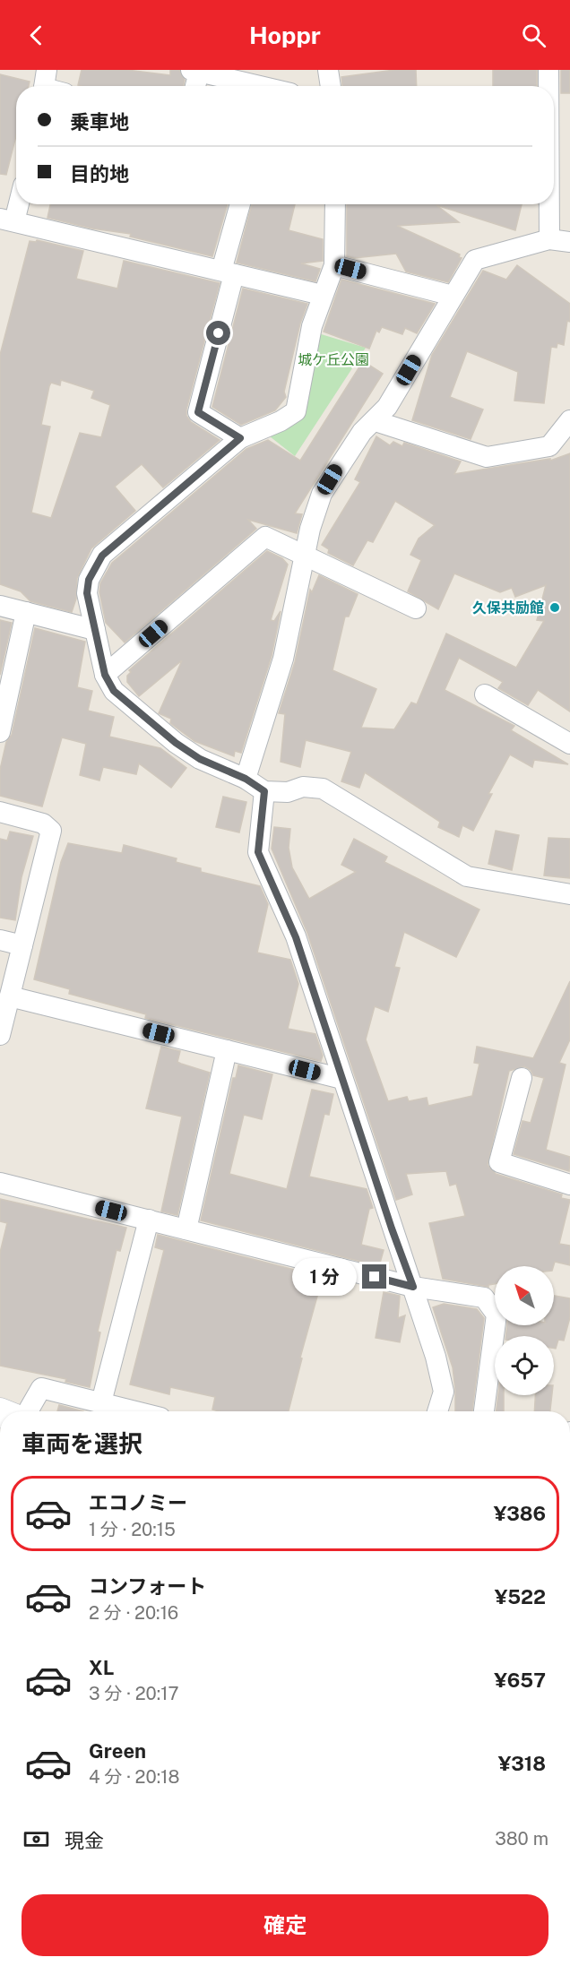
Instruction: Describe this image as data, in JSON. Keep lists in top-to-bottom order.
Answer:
{
  "parks": ["城ケ丘公園"],
  "places": ["久保共励館"],
  "north": "top left",
  "page": {
    "header": "Hoppr",
    "banner": ["乗車地", "目的地"],
    "bubble": "1 分",
    "heading": "車両を選択",
    "list": [
      {
        "name": "エコノミー",
        "note": "1 分 · 20:15",
        "value": "¥386"
      },
      {
        "name": "コンフォート",
        "note": "2 分 · 20:16",
        "value": "¥522"
      },
      {
        "name": "XL",
        "note": "3 分 · 20:17",
        "value": "¥657"
      },
      {
        "name": "Green",
        "note": "4 分 · 20:18",
        "value": "¥318"
      }
    ],
    "pay": ["現金", "380 m"],
    "buttons": "確定"
  }
}
